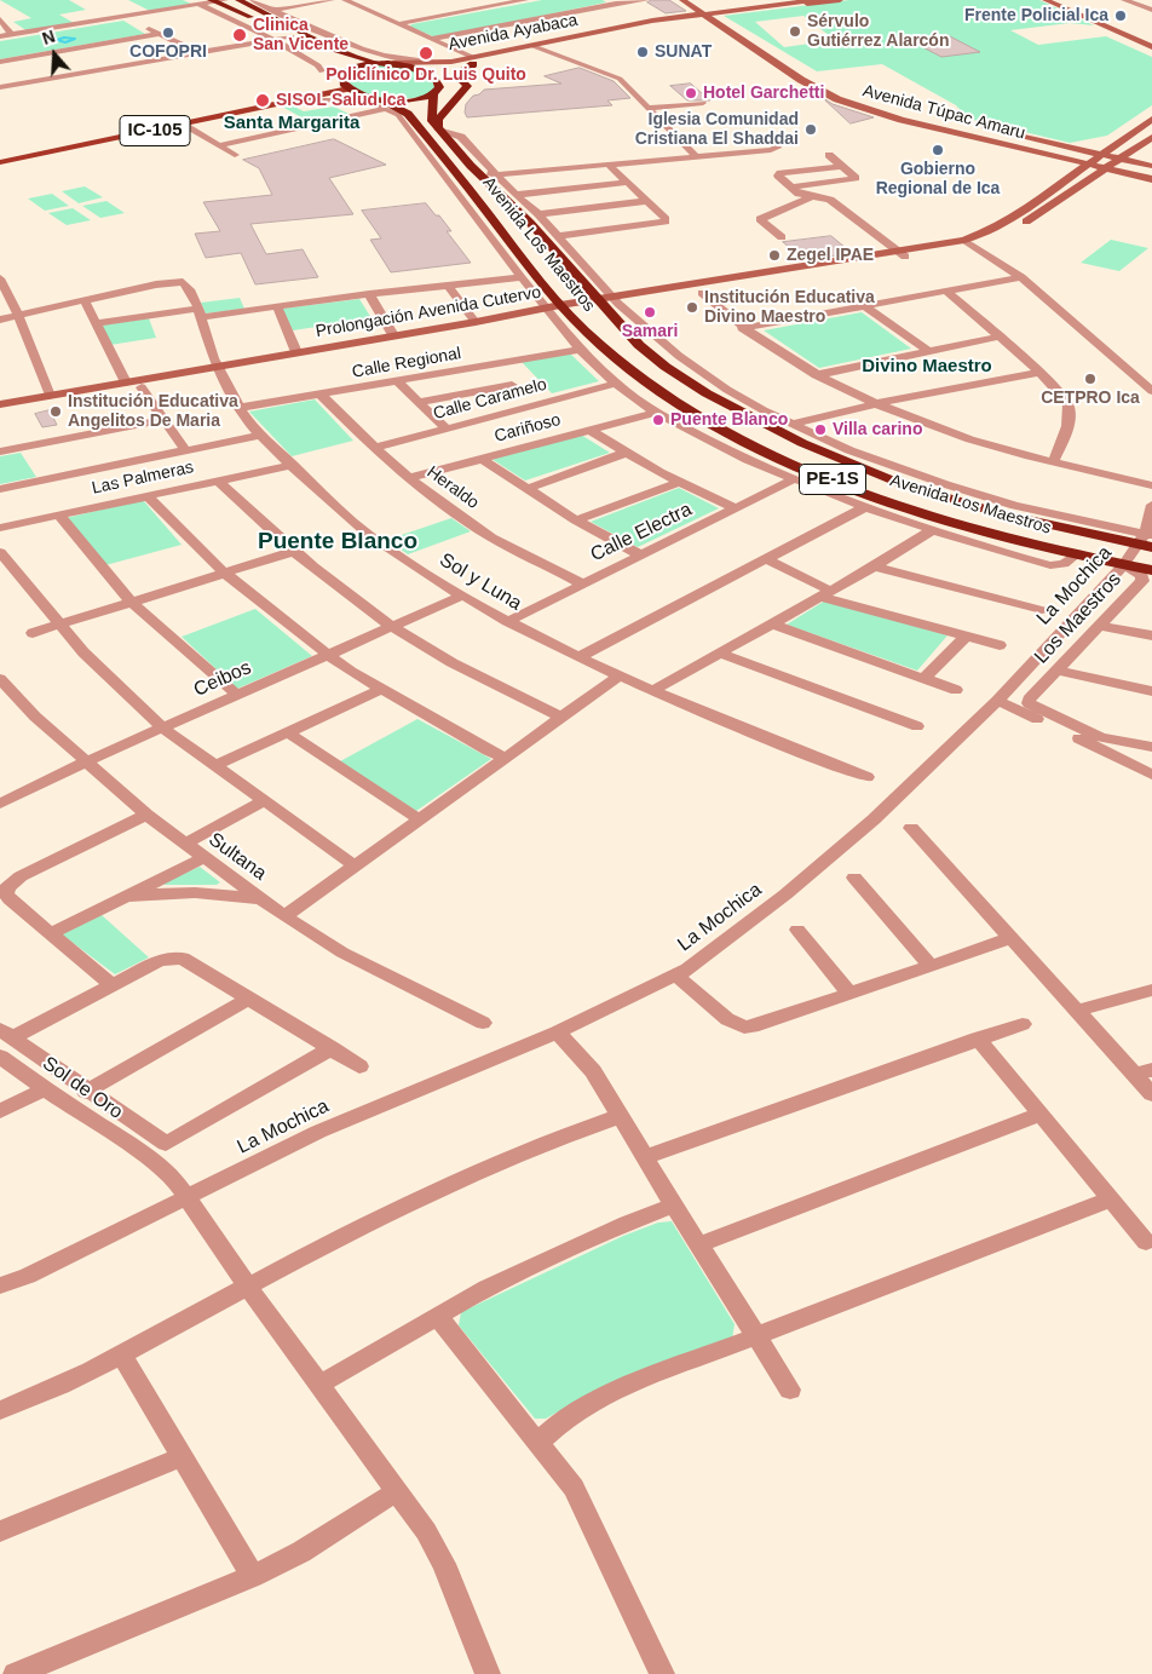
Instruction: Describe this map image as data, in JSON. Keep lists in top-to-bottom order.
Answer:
{
  "streets": {
    "highway": ["Avenida Los Maestros", "PE-1S"],
    "main road": ["IC-105"],
    "street": [
      "Avenida Ayabaca",
      "Avenida Túpac Amaru",
      "Prolongación Avenida Cutervo",
      "Calle Regional",
      "Calle Caramelo",
      "Cariñoso",
      "Las Palmeras",
      "Heraldo",
      "Calle Electra",
      "Sol y Luna",
      "La Mochica",
      "Los Maestros",
      "Ceibos",
      "Sultana",
      "Sol de Oro"
    ]
  },
  "crossings": [
    ["Avenida Ayabaca", "Avenida Túpac Amaru"],
    ["Avenida Túpac Amaru", "Prolongación Avenida Cutervo"],
    ["IC-105", "PE-1S"],
    ["Avenida Los Maestros", "Prolongación Avenida Cutervo"],
    ["Avenida Los Maestros", "PE-1S"],
    ["Avenida Los Maestros", "La Mochica"],
    ["Avenida Los Maestros", "Los Maestros"],
    ["Prolongación Avenida Cutervo", "Sol y Luna"],
    ["Calle Regional", "Heraldo"],
    ["Calle Regional", "Sol y Luna"],
    ["Calle Caramelo", "Heraldo"],
    ["Cariñoso", "Heraldo"],
    ["Las Palmeras", "Sol y Luna"],
    ["Heraldo", "Calle Electra"],
    ["Calle Electra", "Sol y Luna"],
    ["Sol y Luna", "Ceibos"],
    ["Ceibos", "Sultana"]
  ],
  "districts": ["Santa Margarita", "Divino Maestro", "Puente Blanco"],
  "places": [
    "Frente Policial Ica",
    "Sérvulo Gutiérrez Alarcón",
    "COFOPRI",
    "Clinica San Vicente",
    "SUNAT",
    "Policlínico Dr. Luis Quito",
    "Hotel Garchetti",
    "SISOL Salud Ica",
    "Iglesia Comunidad Cristiana El Shaddai",
    "Gobierno Regional de Ica",
    "Zegel IPAE",
    "Institución Educativa Divino Maestro",
    "Samari",
    "CETPRO Ica",
    "Institución Educativa Angelitos De Maria",
    "Puente Blanco",
    "Villa carino"
  ],
  "north": "top"
}
